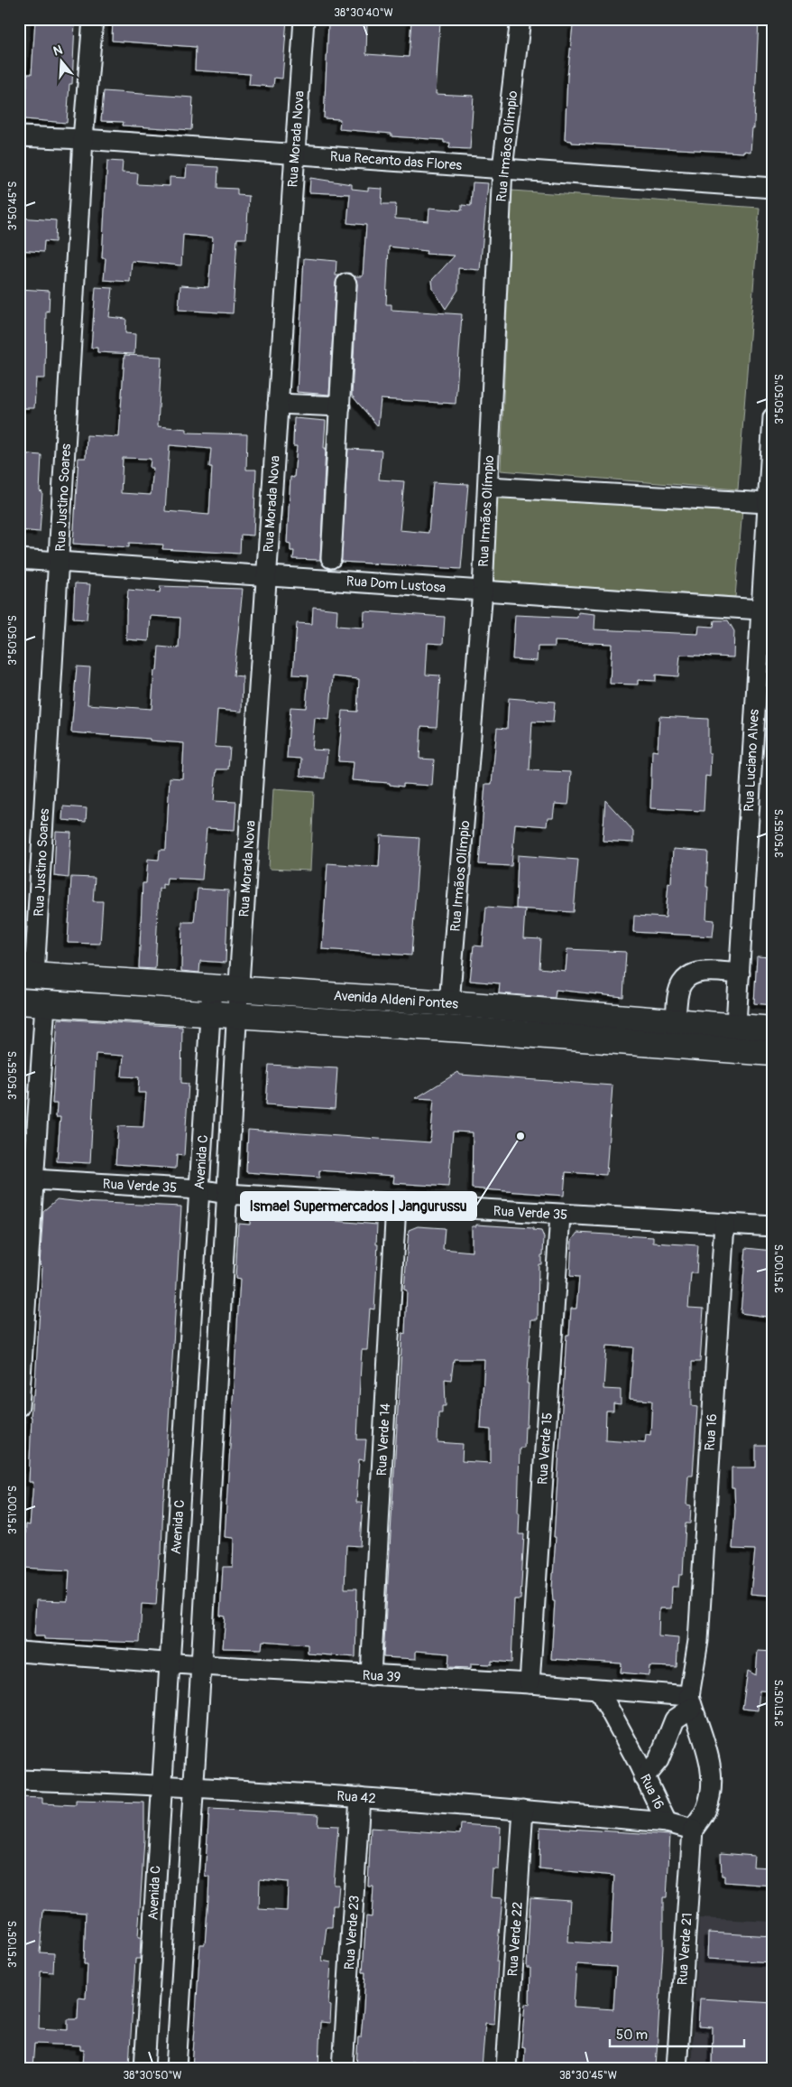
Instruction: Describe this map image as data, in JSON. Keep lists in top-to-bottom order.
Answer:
{
  "streets": {
    "main road": ["Avenida Aldeni Pontes"],
    "street": [
      "Rua Morada Nova",
      "Rua Irmãos Olímpio",
      "Rua Recanto das Flores",
      "Rua Justino Soares",
      "Rua Dom Lustosa",
      "Rua Luciano Alves",
      "Avenida C",
      "Rua Verde 35",
      "Rua 16",
      "Rua Verde 14",
      "Rua Verde 15",
      "Rua 39",
      "Rua 42",
      "Rua Verde 23",
      "Rua Verde 22",
      "Rua Verde 21"
    ]
  },
  "crossings": [
    ["Rua Morada Nova", "Rua Recanto das Flores"],
    ["Rua Morada Nova", "Rua Dom Lustosa"],
    ["Rua Morada Nova", "Avenida Aldeni Pontes"],
    ["Rua Morada Nova", "Avenida C"],
    ["Rua Irmãos Olímpio", "Rua Recanto das Flores"],
    ["Rua Irmãos Olímpio", "Rua Dom Lustosa"],
    ["Rua Irmãos Olímpio", "Avenida Aldeni Pontes"],
    ["Rua Recanto das Flores", "Rua Justino Soares"],
    ["Rua Justino Soares", "Rua Dom Lustosa"],
    ["Rua Justino Soares", "Avenida Aldeni Pontes"],
    ["Rua Dom Lustosa", "Rua Luciano Alves"],
    ["Rua Luciano Alves", "Avenida Aldeni Pontes"],
    ["Avenida Aldeni Pontes", "Avenida C"],
    ["Avenida C", "Rua Verde 35"],
    ["Avenida C", "Rua 39"],
    ["Avenida C", "Rua 42"],
    ["Rua Verde 35", "Rua 16"],
    ["Rua Verde 35", "Rua Verde 14"],
    ["Rua Verde 35", "Rua Verde 15"],
    ["Rua 16", "Rua 39"],
    ["Rua 16", "Rua 42"],
    ["Rua Verde 14", "Rua 39"],
    ["Rua Verde 15", "Rua 39"],
    ["Rua 42", "Rua Verde 23"],
    ["Rua 42", "Rua Verde 22"],
    ["Rua 42", "Rua Verde 21"]
  ],
  "places": ["Ismael Supermercados | Jangurussu"],
  "scale_bar": "50 m",
  "north": "top",
  "coordinates": [
    "38°30'40\"W",
    "3°50'45\"S",
    "3°50'50\"S",
    "3°50'55\"S",
    "3°51'00\"S",
    "3°51'05\"S",
    "38°30'50\"W",
    "38°30'45\"W"
  ]
}
